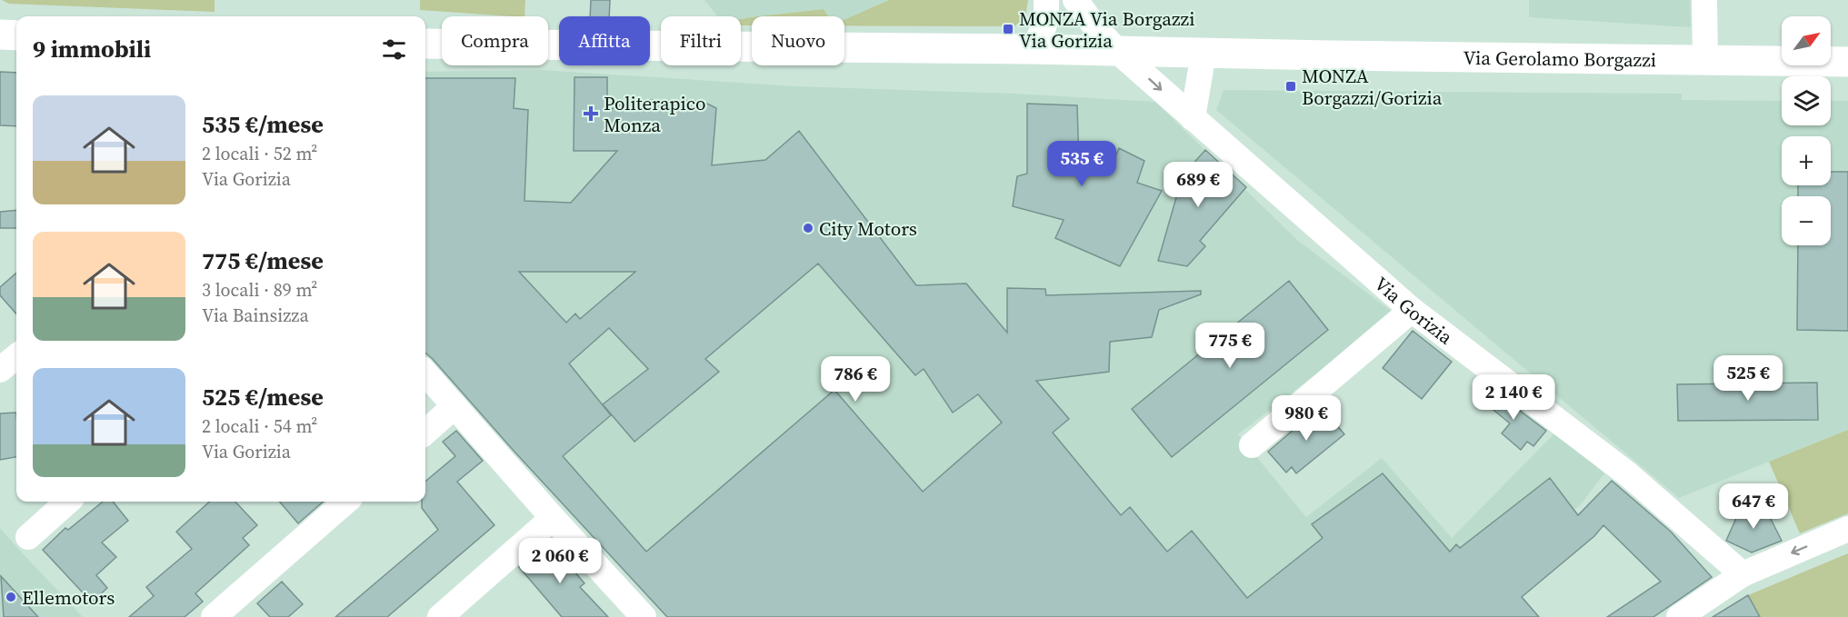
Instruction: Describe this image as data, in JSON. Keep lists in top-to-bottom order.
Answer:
{
  "streets": {
    "main road": ["Via Gerolamo Borgazzi"],
    "street": ["Via Gorizia"]
  },
  "crossings": [
    ["Via Gerolamo Borgazzi", "Via Gorizia"]
  ],
  "places": {
    "transit": ["MONZA Via Borgazzi Via Gorizia", "MONZA Borgazzi/Gorizia"],
    "health": ["Politerapico Monza"],
    "other": ["City Motors", "Ellemotors"]
  },
  "north": "top right",
  "page": {
    "map_buttons": ["+", "−"],
    "chip": [
      "Compra",
      "Affitta",
      "Filtri",
      "Nuovo"
    ],
    "heading": "9 immobili",
    "list": [
      {
        "name": "535 €/mese",
        "note": "2 locali · 52 m² · Via Gorizia"
      },
      {
        "name": "775 €/mese",
        "note": "3 locali · 89 m² · Via Bainsizza"
      },
      {
        "name": "525 €/mese",
        "note": "2 locali · 54 m² · Via Gorizia"
      }
    ],
    "price": [
      "535 €",
      "689 €",
      "775 €",
      "525 €",
      "786 €",
      "2 140 €",
      "980 €",
      "647 €",
      "2 060 €"
    ]
  }
}
